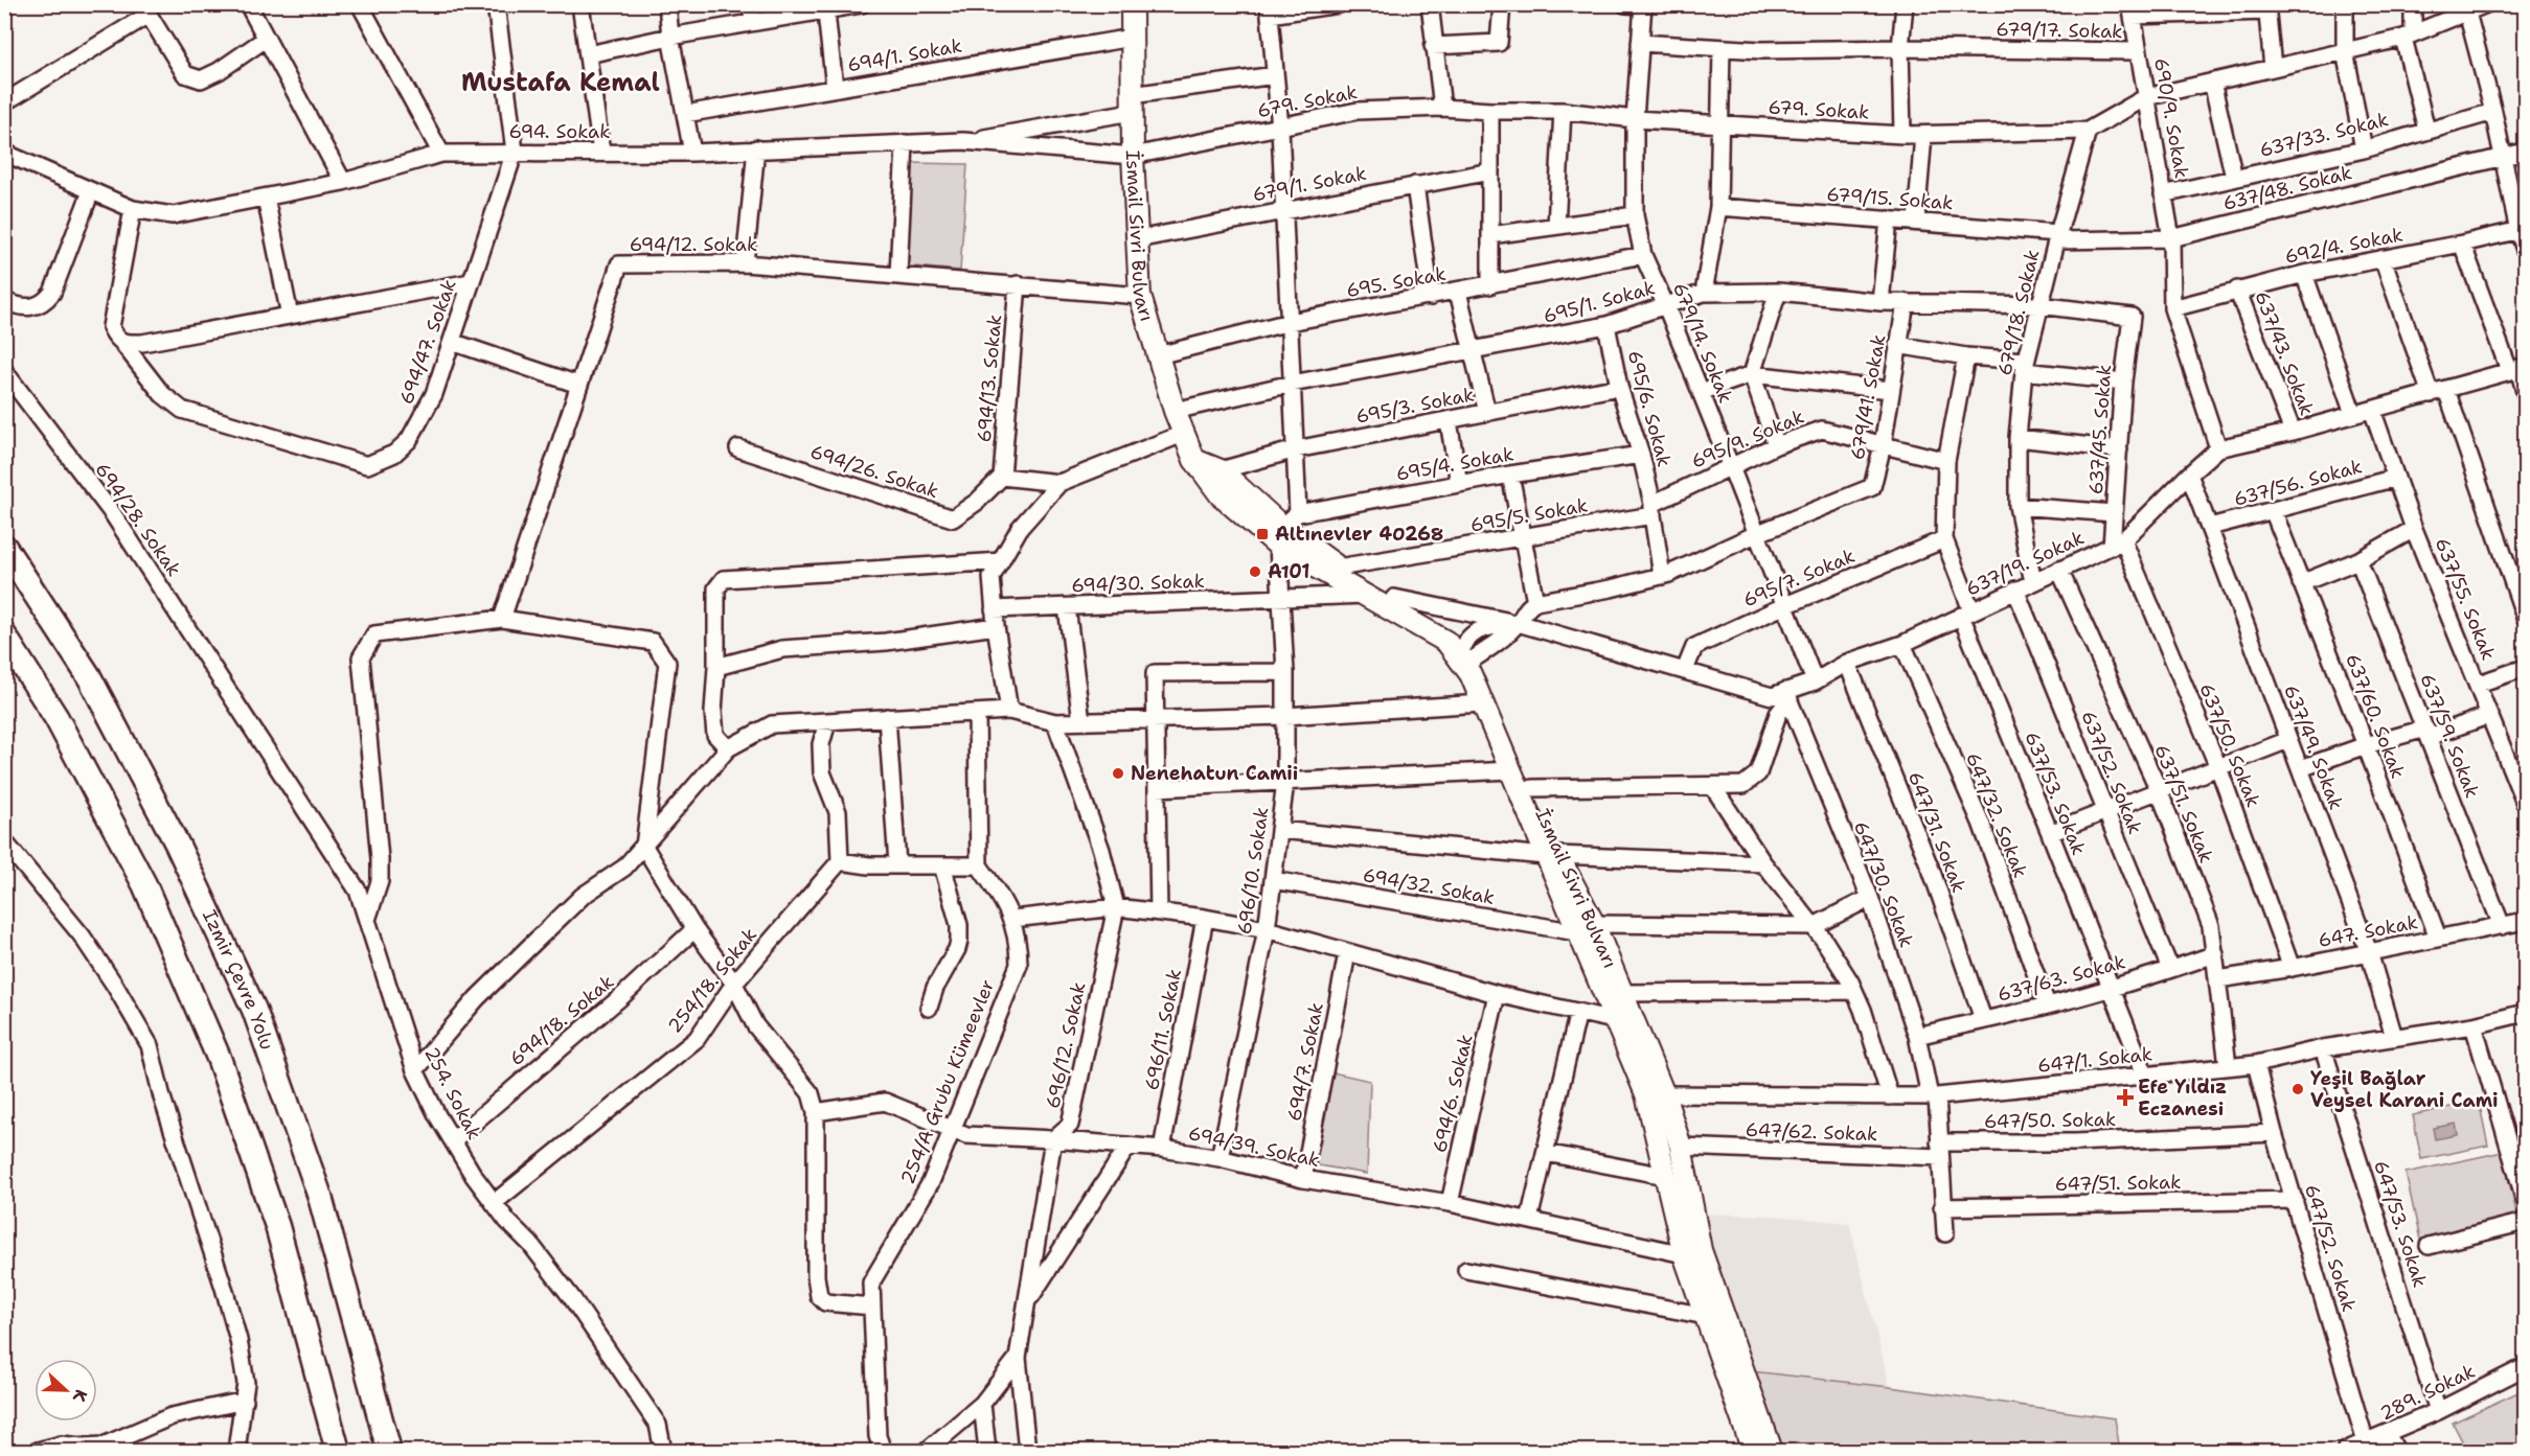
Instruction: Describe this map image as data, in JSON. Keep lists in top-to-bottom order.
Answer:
{
  "streets": {
    "highway": ["İzmir Çevre Yolu"],
    "main road": ["İsmail Sivri Bulvarı"],
    "street": [
      "679/17. Sokak",
      "694/1. Sokak",
      "679. Sokak",
      "690/9. Sokak",
      "694. Sokak",
      "637/33. Sokak",
      "679/1. Sokak",
      "637/48. Sokak",
      "679/15. Sokak",
      "694/12. Sokak",
      "692/4. Sokak",
      "695. Sokak",
      "695/1. Sokak",
      "679/18. Sokak",
      "694/47. Sokak",
      "679/14. Sokak",
      "637/43. Sokak",
      "694/13. Sokak",
      "679/41. Sokak",
      "695/3. Sokak",
      "695/6. Sokak",
      "637/45. Sokak",
      "695/9. Sokak",
      "695/4. Sokak",
      "694/26. Sokak",
      "637/56. Sokak",
      "695/5. Sokak",
      "694/28. Sokak",
      "637/19. Sokak",
      "695/7. Sokak",
      "694/30. Sokak",
      "637/55. Sokak",
      "637/60. Sokak",
      "637/59. Sokak",
      "637/50. Sokak",
      "637/49. Sokak",
      "637/52. Sokak",
      "637/53. Sokak",
      "637/51. Sokak",
      "647/32. Sokak",
      "647/31. Sokak",
      "696/10. Sokak",
      "647/30. Sokak",
      "694/32. Sokak",
      "647. Sokak",
      "637/63. Sokak",
      "254/18. Sokak",
      "694/18. Sokak",
      "696/11. Sokak",
      "696/12. Sokak",
      "647/1. Sokak",
      "694/7. Sokak",
      "254/A Grubu Kümeevler",
      "254. Sokak",
      "694/6. Sokak",
      "647/50. Sokak",
      "647/62. Sokak",
      "694/39. Sokak",
      "647/51. Sokak",
      "647/53. Sokak",
      "647/52. Sokak",
      "289. Sokak"
    ]
  },
  "crossings": [
    ["679/17. Sokak", "690/9. Sokak"],
    ["679/17. Sokak", "679/14. Sokak"],
    ["694/1. Sokak", "İsmail Sivri Bulvarı"],
    ["679. Sokak", "690/9. Sokak"],
    ["679. Sokak", "694. Sokak"],
    ["679. Sokak", "İsmail Sivri Bulvarı"],
    ["679. Sokak", "679/18. Sokak"],
    ["679. Sokak", "679/14. Sokak"],
    ["690/9. Sokak", "637/33. Sokak"],
    ["690/9. Sokak", "637/48. Sokak"],
    ["690/9. Sokak", "692/4. Sokak"],
    ["690/9. Sokak", "637/19. Sokak"],
    ["694. Sokak", "İsmail Sivri Bulvarı"],
    ["694. Sokak", "694/47. Sokak"],
    ["679/1. Sokak", "İsmail Sivri Bulvarı"],
    ["637/48. Sokak", "679/15. Sokak"],
    ["637/48. Sokak", "679/18. Sokak"],
    ["679/15. Sokak", "679/18. Sokak"],
    ["İsmail Sivri Bulvarı", "694/12. Sokak"],
    ["İsmail Sivri Bulvarı", "695. Sokak"],
    ["İsmail Sivri Bulvarı", "695/1. Sokak"],
    ["İsmail Sivri Bulvarı", "695/3. Sokak"],
    ["İsmail Sivri Bulvarı", "695/4. Sokak"],
    ["İsmail Sivri Bulvarı", "695/5. Sokak"],
    ["İsmail Sivri Bulvarı", "637/19. Sokak"],
    ["İsmail Sivri Bulvarı", "694/30. Sokak"],
    ["İsmail Sivri Bulvarı", "696/10. Sokak"],
    ["İsmail Sivri Bulvarı", "694/32. Sokak"],
    ["İsmail Sivri Bulvarı", "647/1. Sokak"],
    ["İsmail Sivri Bulvarı", "647/62. Sokak"],
    ["İsmail Sivri Bulvarı", "694/39. Sokak"],
    ["694/12. Sokak", "694/13. Sokak"],
    ["692/4. Sokak", "637/43. Sokak"],
    ["695. Sokak", "679/14. Sokak"],
    ["695/1. Sokak", "679/18. Sokak"],
    ["695/1. Sokak", "679/14. Sokak"],
    ["695/1. Sokak", "679/41. Sokak"],
    ["695/1. Sokak", "695/6. Sokak"],
    ["695/1. Sokak", "637/45. Sokak"],
    ["679/18. Sokak", "637/19. Sokak"],
    ["679/14. Sokak", "679/41. Sokak"],
    ["679/14. Sokak", "695/9. Sokak"],
    ["679/14. Sokak", "637/19. Sokak"],
    ["679/14. Sokak", "695/7. Sokak"],
    ["637/43. Sokak", "637/19. Sokak"],
    ["694/13. Sokak", "694/26. Sokak"],
    ["679/41. Sokak", "695/9. Sokak"],
    ["695/3. Sokak", "695/6. Sokak"],
    ["695/6. Sokak", "695/9. Sokak"],
    ["695/6. Sokak", "695/4. Sokak"],
    ["695/6. Sokak", "695/5. Sokak"],
    ["637/45. Sokak", "637/19. Sokak"],
    ["637/45. Sokak", "637/50. Sokak"],
    ["695/9. Sokak", "695/5. Sokak"],
    ["695/4. Sokak", "696/10. Sokak"],
    ["637/56. Sokak", "637/55. Sokak"],
    ["637/56. Sokak", "637/60. Sokak"],
    ["637/56. Sokak", "637/49. Sokak"],
    ["694/28. Sokak", "254. Sokak"],
    ["637/19. Sokak", "695/7. Sokak"],
    ["637/19. Sokak", "637/55. Sokak"],
    ["637/19. Sokak", "637/50. Sokak"],
    ["637/19. Sokak", "637/49. Sokak"],
    ["637/19. Sokak", "637/52. Sokak"],
    ["637/19. Sokak", "637/53. Sokak"],
    ["637/19. Sokak", "637/51. Sokak"],
    ["637/19. Sokak", "647/32. Sokak"],
    ["637/19. Sokak", "647/31. Sokak"],
    ["637/19. Sokak", "647/30. Sokak"],
    ["695/7. Sokak", "637/53. Sokak"],
    ["694/30. Sokak", "696/10. Sokak"],
    ["637/60. Sokak", "647. Sokak"],
    ["637/59. Sokak", "647. Sokak"],
    ["637/50. Sokak", "647. Sokak"],
    ["637/49. Sokak", "647. Sokak"],
    ["637/49. Sokak", "647/1. Sokak"],
    ["637/52. Sokak", "637/63. Sokak"],
    ["637/53. Sokak", "637/63. Sokak"],
    ["637/53. Sokak", "647/1. Sokak"],
    ["637/51. Sokak", "647. Sokak"],
    ["637/51. Sokak", "637/63. Sokak"],
    ["637/51. Sokak", "647/1. Sokak"],
    ["647/32. Sokak", "637/63. Sokak"],
    ["647/31. Sokak", "637/63. Sokak"],
    ["696/10. Sokak", "694/32. Sokak"],
    ["696/10. Sokak", "694/39. Sokak"],
    ["647/30. Sokak", "637/63. Sokak"],
    ["647/30. Sokak", "647/1. Sokak"],
    ["647/30. Sokak", "647/50. Sokak"],
    ["647/30. Sokak", "647/62. Sokak"],
    ["647/30. Sokak", "647/51. Sokak"],
    ["254/18. Sokak", "254. Sokak"],
    ["694/18. Sokak", "254. Sokak"],
    ["696/11. Sokak", "694/39. Sokak"],
    ["696/12. Sokak", "694/39. Sokak"],
    ["647/1. Sokak", "647/53. Sokak"],
    ["647/1. Sokak", "647/52. Sokak"],
    ["694/7. Sokak", "694/39. Sokak"],
    ["254/A Grubu Kümeevler", "694/39. Sokak"],
    ["694/6. Sokak", "694/39. Sokak"],
    ["647/50. Sokak", "647/62. Sokak"],
    ["647/50. Sokak", "647/52. Sokak"],
    ["647/51. Sokak", "647/52. Sokak"],
    ["647/53. Sokak", "289. Sokak"],
    ["647/52. Sokak", "289. Sokak"]
  ],
  "districts": ["Mustafa Kemal"],
  "places": {
    "transit": ["Altınevler 40268"],
    "other": ["A101", "Nenehatun Camii", "Yeşil Bağlar Veysel Karani Cami"],
    "health": ["Efe Yıldız Eczanesi"]
  },
  "north": "right"
}
